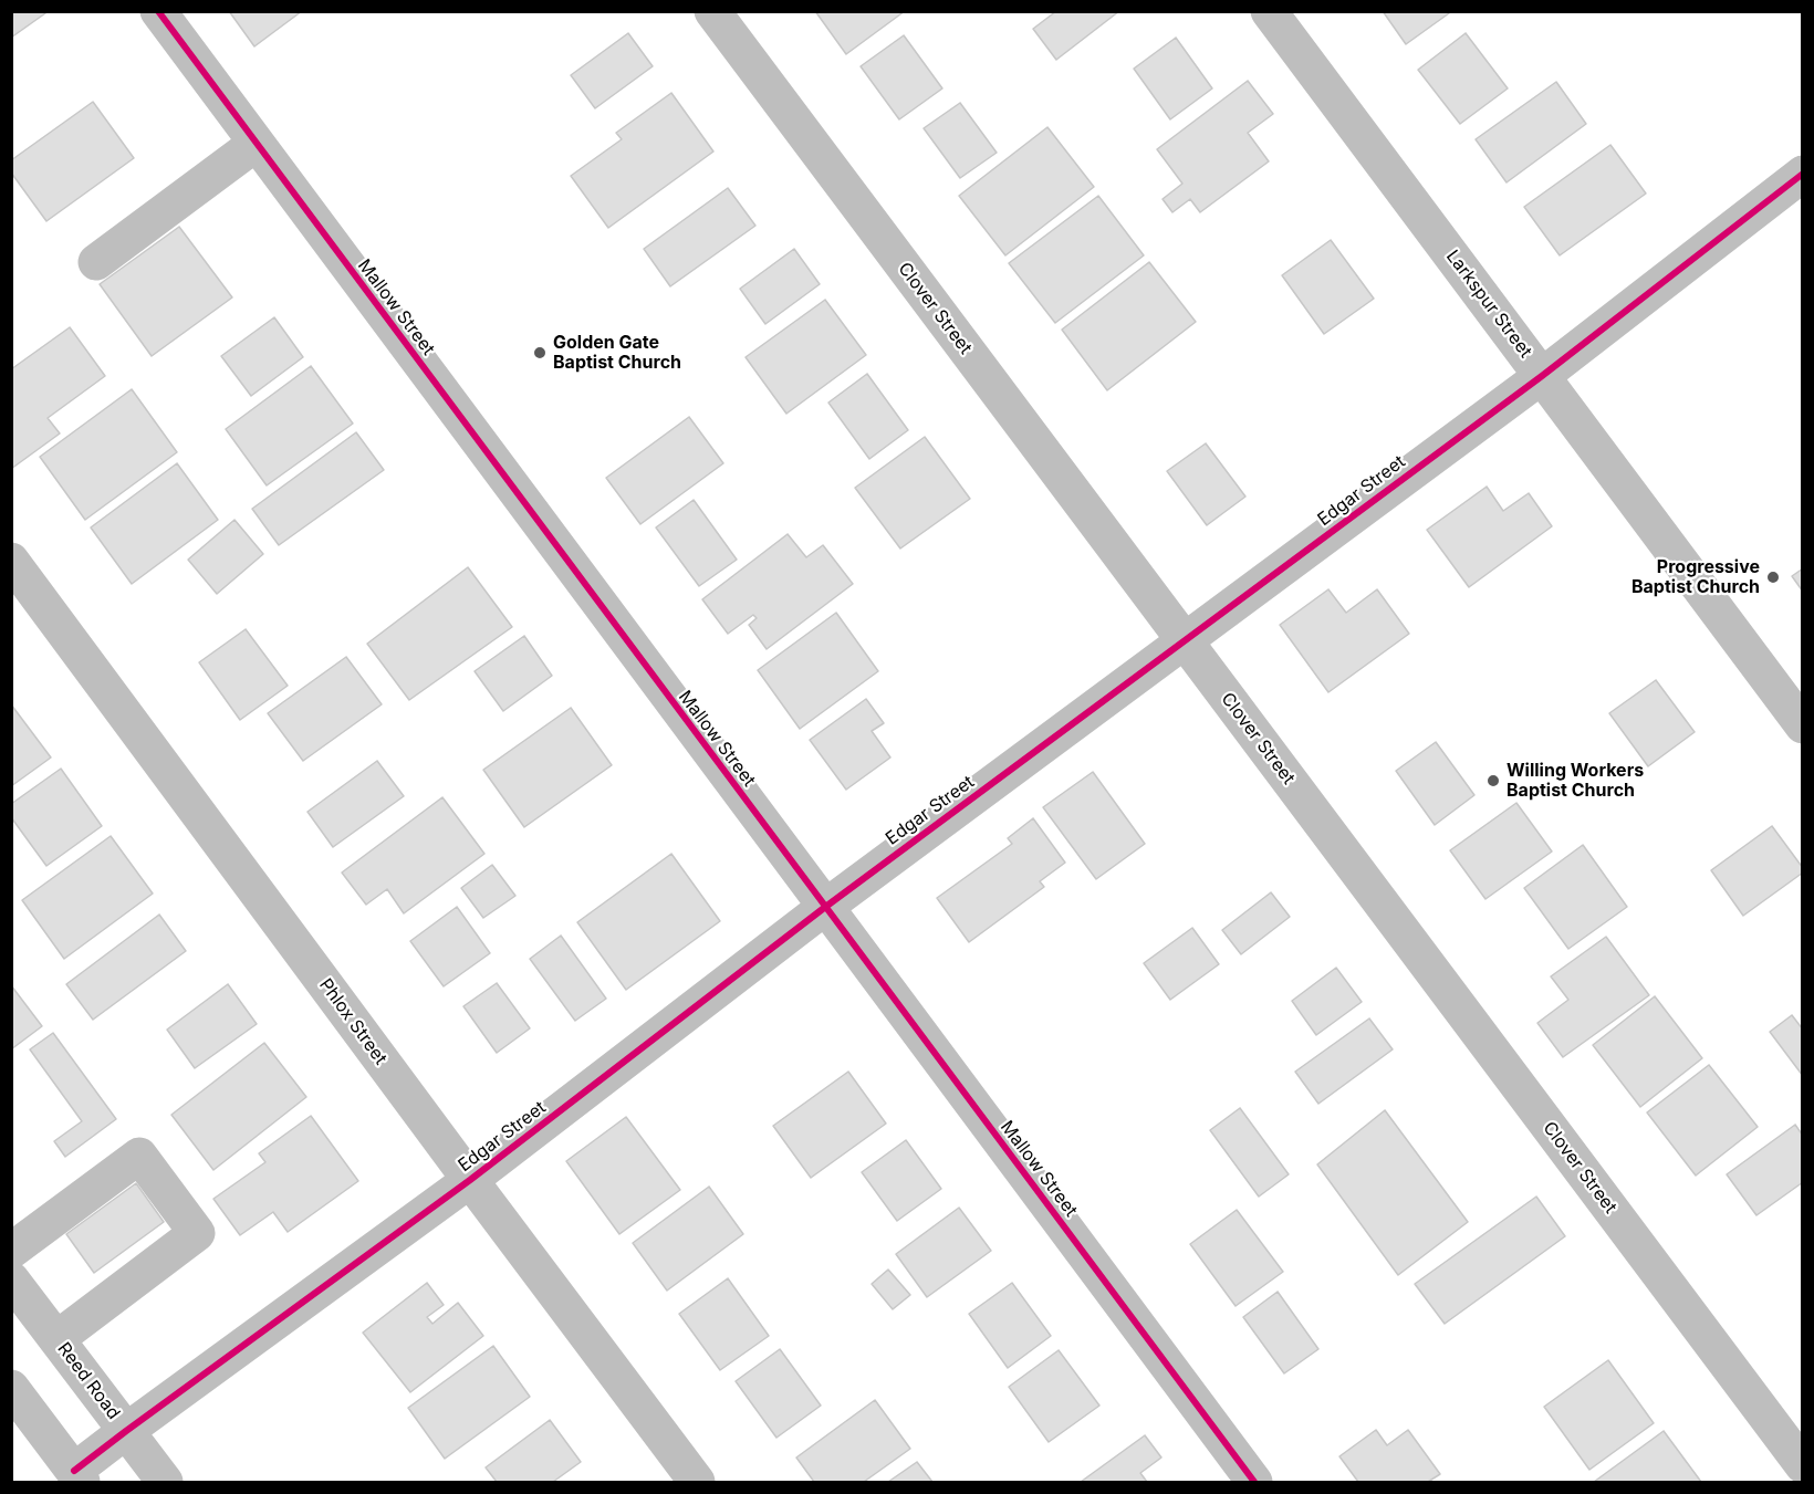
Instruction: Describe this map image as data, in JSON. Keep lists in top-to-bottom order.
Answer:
{
  "streets": {
    "street": [
      "Larkspur Street",
      "Mallow Street",
      "Clover Street",
      "Edgar Street",
      "Phlox Street",
      "Reed Road"
    ]
  },
  "crossings": [
    ["Larkspur Street", "Edgar Street"],
    ["Mallow Street", "Edgar Street"],
    ["Clover Street", "Edgar Street"],
    ["Edgar Street", "Phlox Street"],
    ["Edgar Street", "Reed Road"]
  ],
  "places": ["Golden Gate Baptist Church", "Progressive Baptist Church", "Willing Workers Baptist Church"]
}
